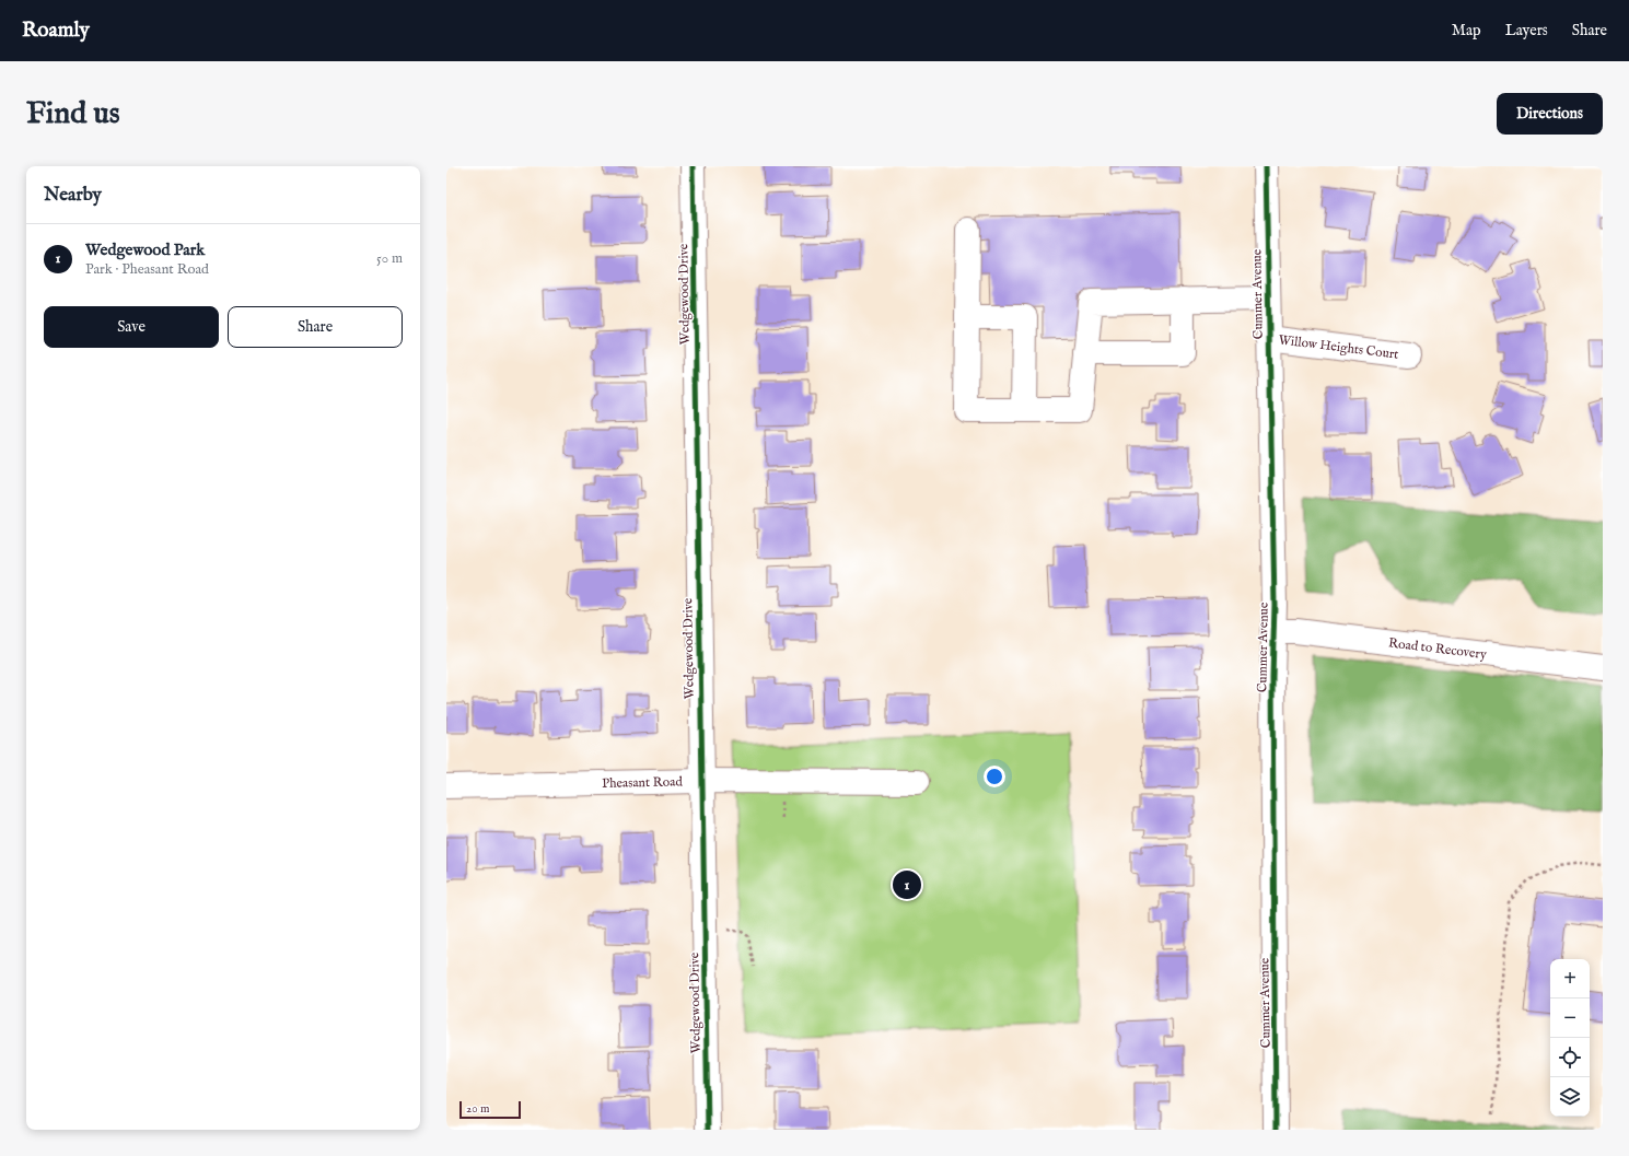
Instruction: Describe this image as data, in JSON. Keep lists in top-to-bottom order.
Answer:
{
  "streets": {
    "street": [
      "Wedgewood Drive",
      "Cummer Avenue",
      "Willow Heights Court",
      "Road to Recovery",
      "Pheasant Road"
    ]
  },
  "crossings": [
    ["Wedgewood Drive", "Pheasant Road"],
    ["Cummer Avenue", "Willow Heights Court"],
    ["Cummer Avenue", "Road to Recovery"]
  ],
  "scale_bar": "20 m",
  "page": {
    "header": "Roamly",
    "nav": ["Map", "Layers", "Share"],
    "buttons": [
      "Directions",
      ["Save", "Share"]
    ],
    "title": "Find us",
    "heading": "Nearby",
    "list": [
      {
        "mark": "1",
        "name": "Wedgewood Park",
        "note": "Park · Pheasant Road",
        "value": "50 m"
      }
    ],
    "pins": "1",
    "map_buttons": ["+", "−"],
    "scale": "20 m"
  }
}
